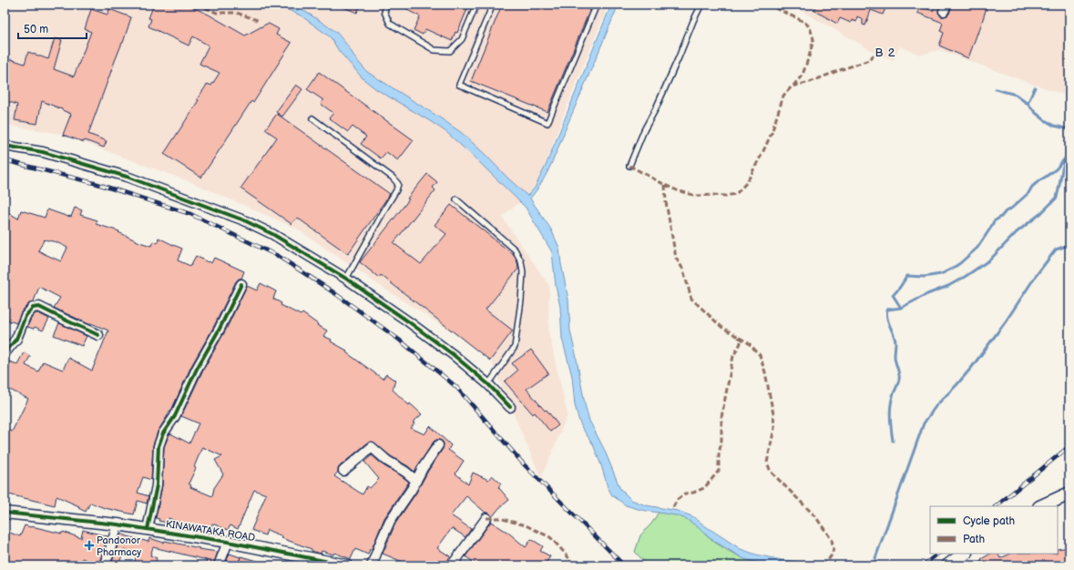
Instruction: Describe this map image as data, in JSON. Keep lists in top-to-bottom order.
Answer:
{
  "streets": {
    "street": ["KINAWATAKA ROAD"]
  },
  "districts": ["B 2"],
  "places": {
    "health": ["Pandonor Pharmacy"]
  },
  "legend": ["Cycle path", "Path"],
  "scale_bar": "50 m"
}
